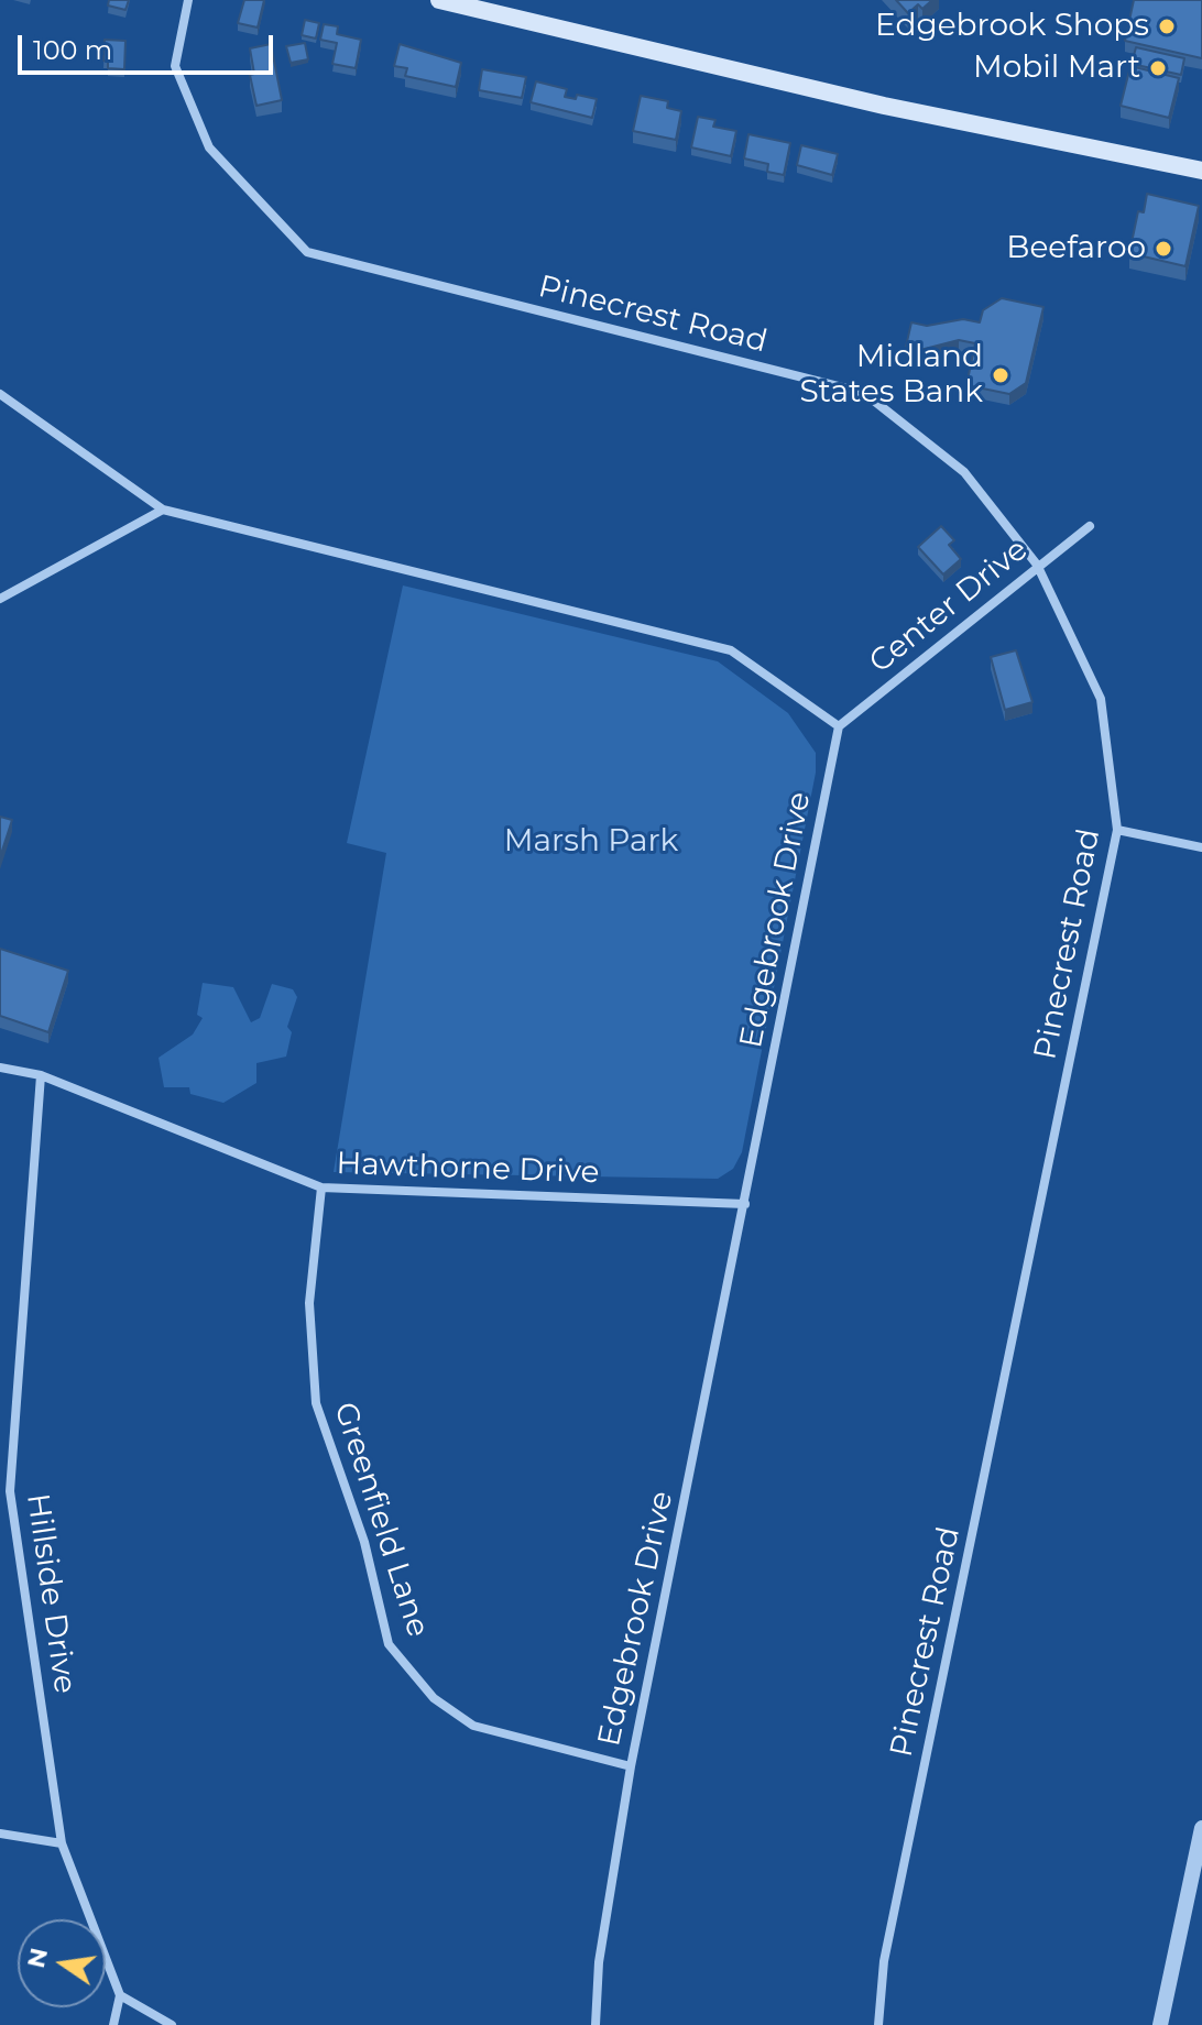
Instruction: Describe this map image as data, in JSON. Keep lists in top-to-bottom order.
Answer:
{
  "streets": {
    "street": [
      "Pinecrest Road",
      "Center Drive",
      "Edgebrook Drive",
      "Hawthorne Drive",
      "Greenfield Lane",
      "Hillside Drive"
    ]
  },
  "crossings": [
    ["Pinecrest Road", "Center Drive"],
    ["Center Drive", "Edgebrook Drive"],
    ["Edgebrook Drive", "Hawthorne Drive"],
    ["Edgebrook Drive", "Greenfield Lane"],
    ["Hawthorne Drive", "Greenfield Lane"],
    ["Hawthorne Drive", "Hillside Drive"]
  ],
  "parks": ["Marsh Park"],
  "places": [
    "Edgebrook Shops",
    "Mobil Mart",
    "Beefaroo",
    "Midland States Bank"
  ],
  "scale_bar": "100 m",
  "north": "left"
}
